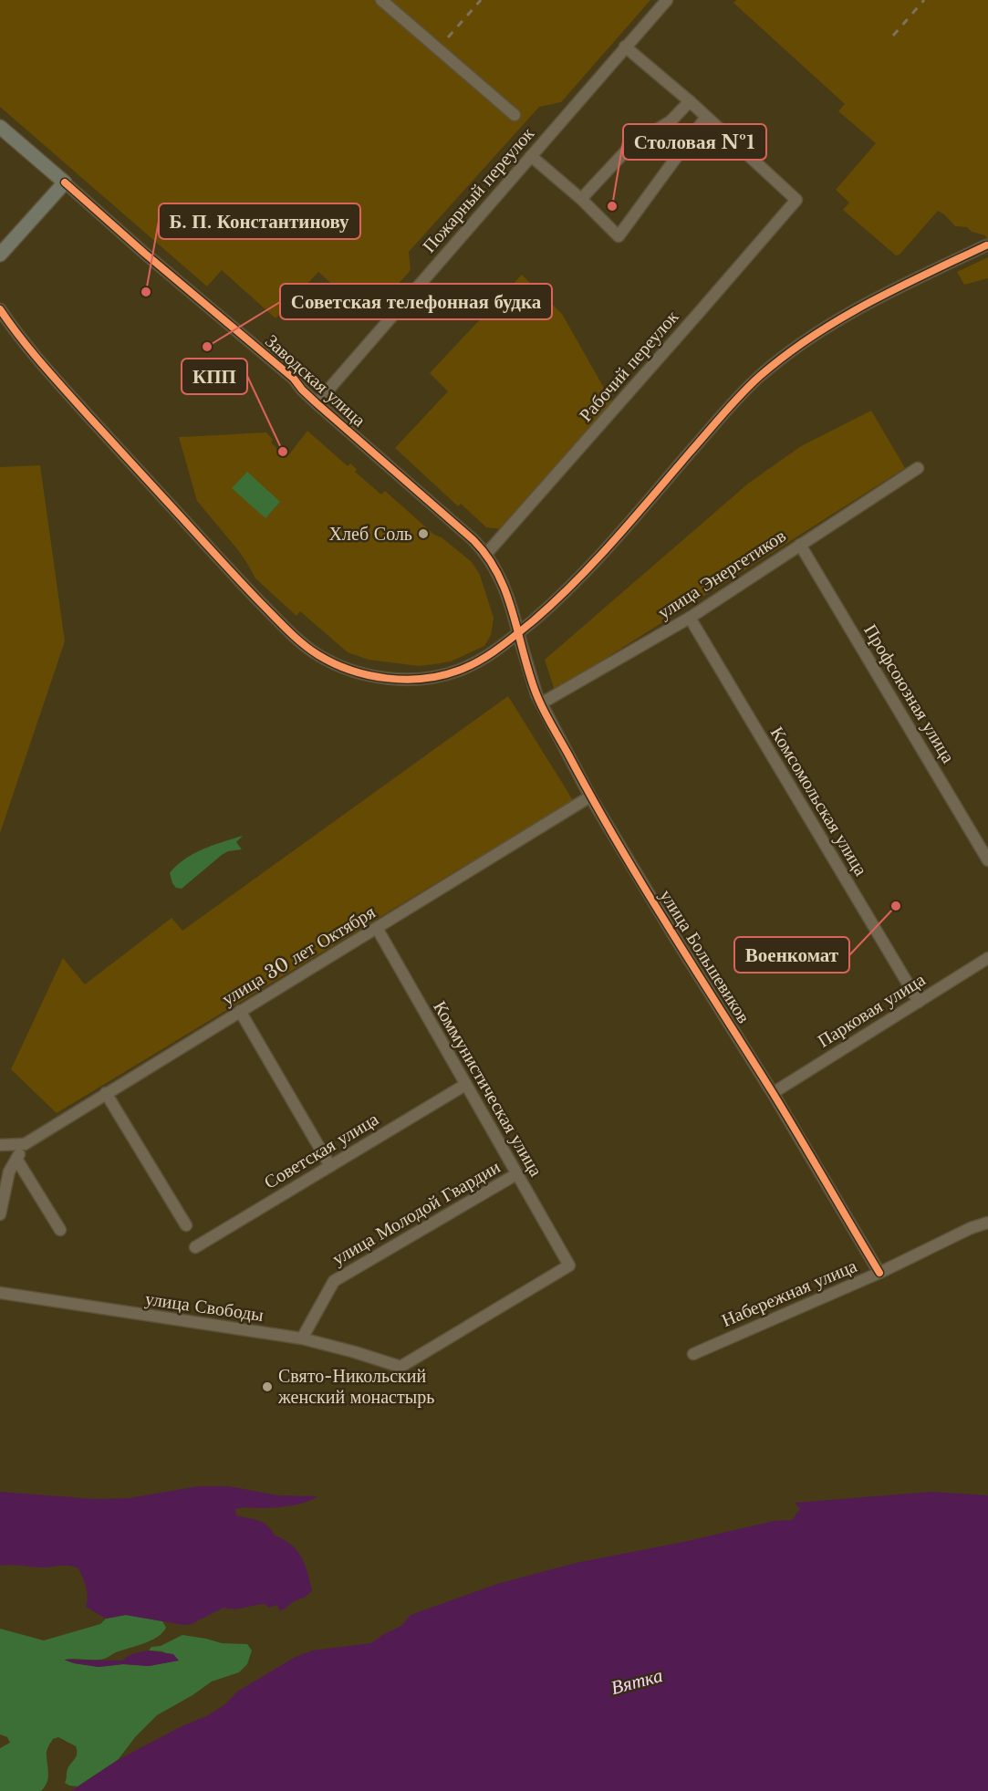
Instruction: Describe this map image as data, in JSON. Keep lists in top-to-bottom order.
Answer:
{
  "streets": {
    "main road": ["Заводская улица"],
    "street": [
      "Пожарный переулок",
      "Рабочий переулок",
      "улица Энергетиков",
      "Профсоюзная улица",
      "Комсомольская улица",
      "улица 30 лет Октября",
      "улица Большевиков",
      "Парковая улица",
      "Коммунистическая улица",
      "Советская улица",
      "улица Молодой Гвардии",
      "Набережная улица",
      "улица Свободы"
    ]
  },
  "crossings": [
    ["Пожарный переулок", "Заводская улица"],
    ["Рабочий переулок", "Заводская улица"],
    ["Заводская улица", "улица Большевиков"],
    ["улица Энергетиков", "Профсоюзная улица"],
    ["улица Энергетиков", "Комсомольская улица"],
    ["улица Энергетиков", "улица Большевиков"],
    ["Комсомольская улица", "Парковая улица"],
    ["улица 30 лет Октября", "улица Большевиков"],
    ["улица 30 лет Октября", "Коммунистическая улица"],
    ["улица Большевиков", "Парковая улица"],
    ["улица Большевиков", "Набережная улица"],
    ["Коммунистическая улица", "Советская улица"],
    ["Коммунистическая улица", "улица Молодой Гвардии"],
    ["Коммунистическая улица", "улица Свободы"],
    ["улица Молодой Гвардии", "улица Свободы"]
  ],
  "water": ["Вятка"],
  "places": [
    "Столовая №1",
    "Б. П. Константинову",
    "Советская телефонная будка",
    "КПП",
    "Хлеб Соль",
    "Военкомат",
    "Свято-Никольский женский монастырь"
  ]
}
